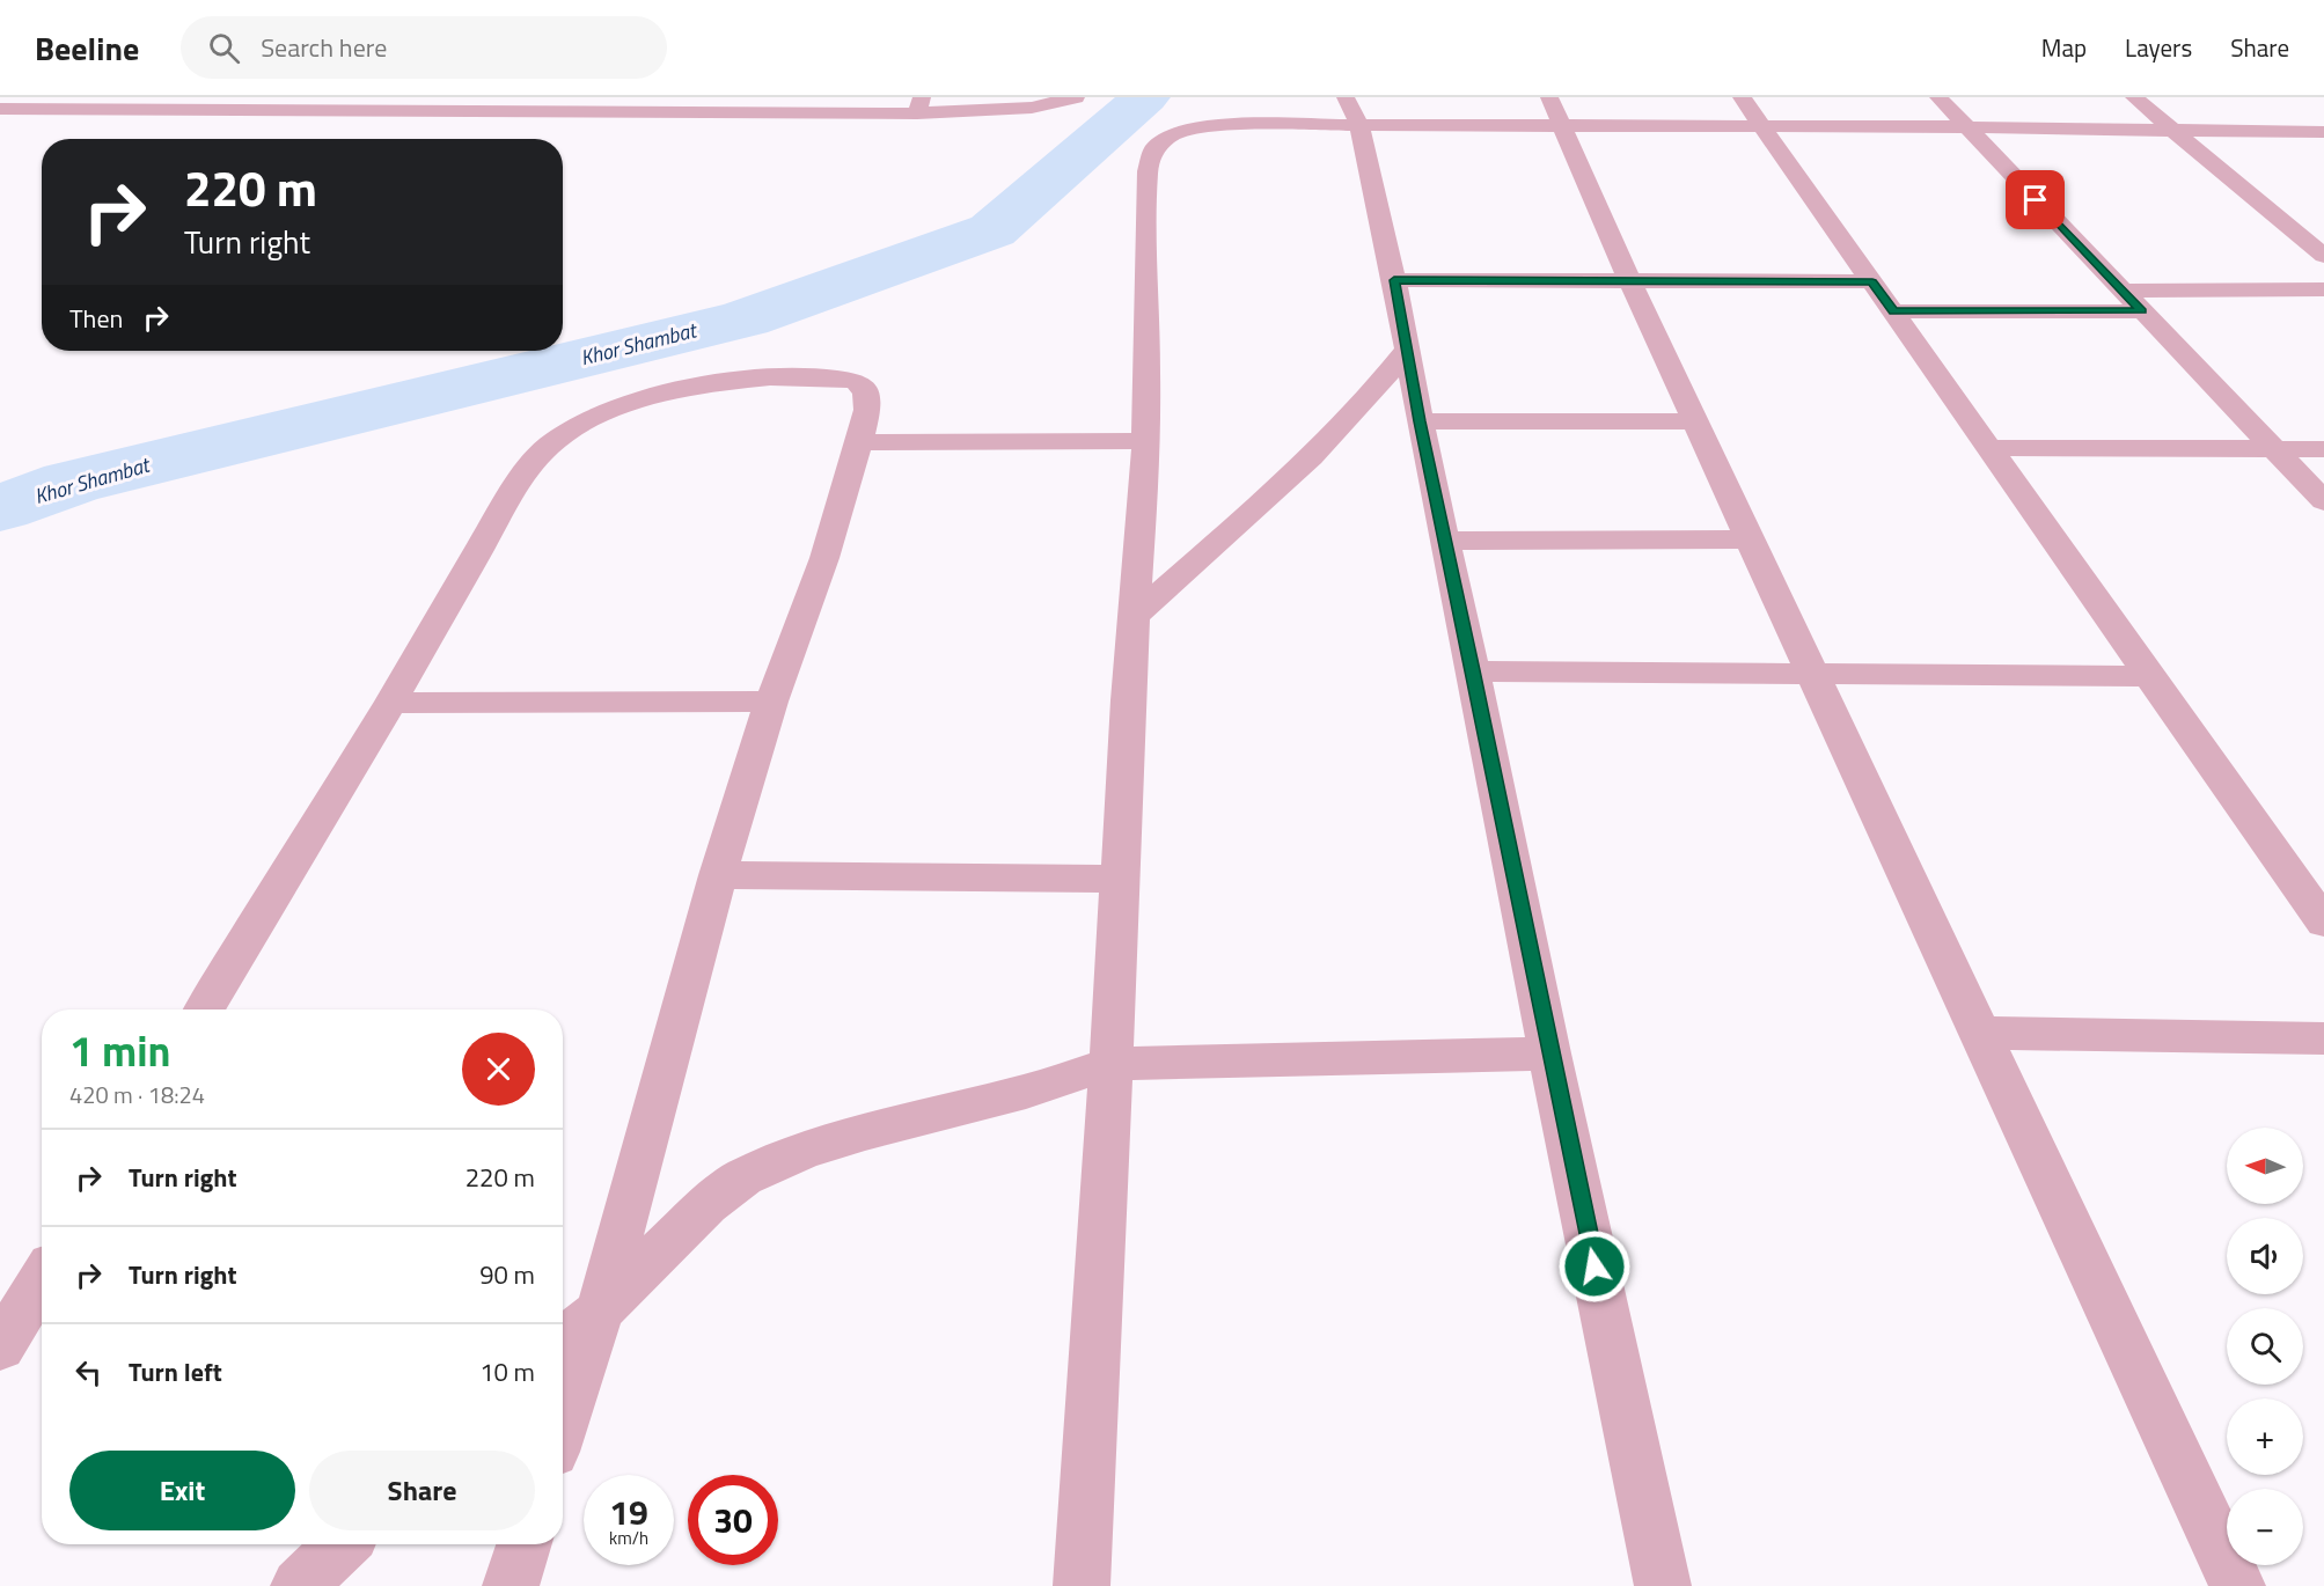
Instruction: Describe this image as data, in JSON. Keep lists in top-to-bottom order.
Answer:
{
  "water": ["Khor Shambat"],
  "north": "left",
  "page": {
    "header": "Beeline",
    "search": "Search here",
    "nav": ["Map", "Layers", "Share"],
    "turn": ["220 m", "Turn right"],
    "then": "Then",
    "heading": ["1 min", "420 m · 18:24"],
    "map_buttons": ["+", "−"],
    "list": [
      {
        "name": "Turn right",
        "value": "220 m"
      },
      {
        "name": "Turn right",
        "value": "90 m"
      },
      {
        "name": "Turn left",
        "value": "10 m"
      }
    ],
    "buttons": ["Exit", "Share"],
    "speed": "19 km/h",
    "limit": "30"
  }
}
